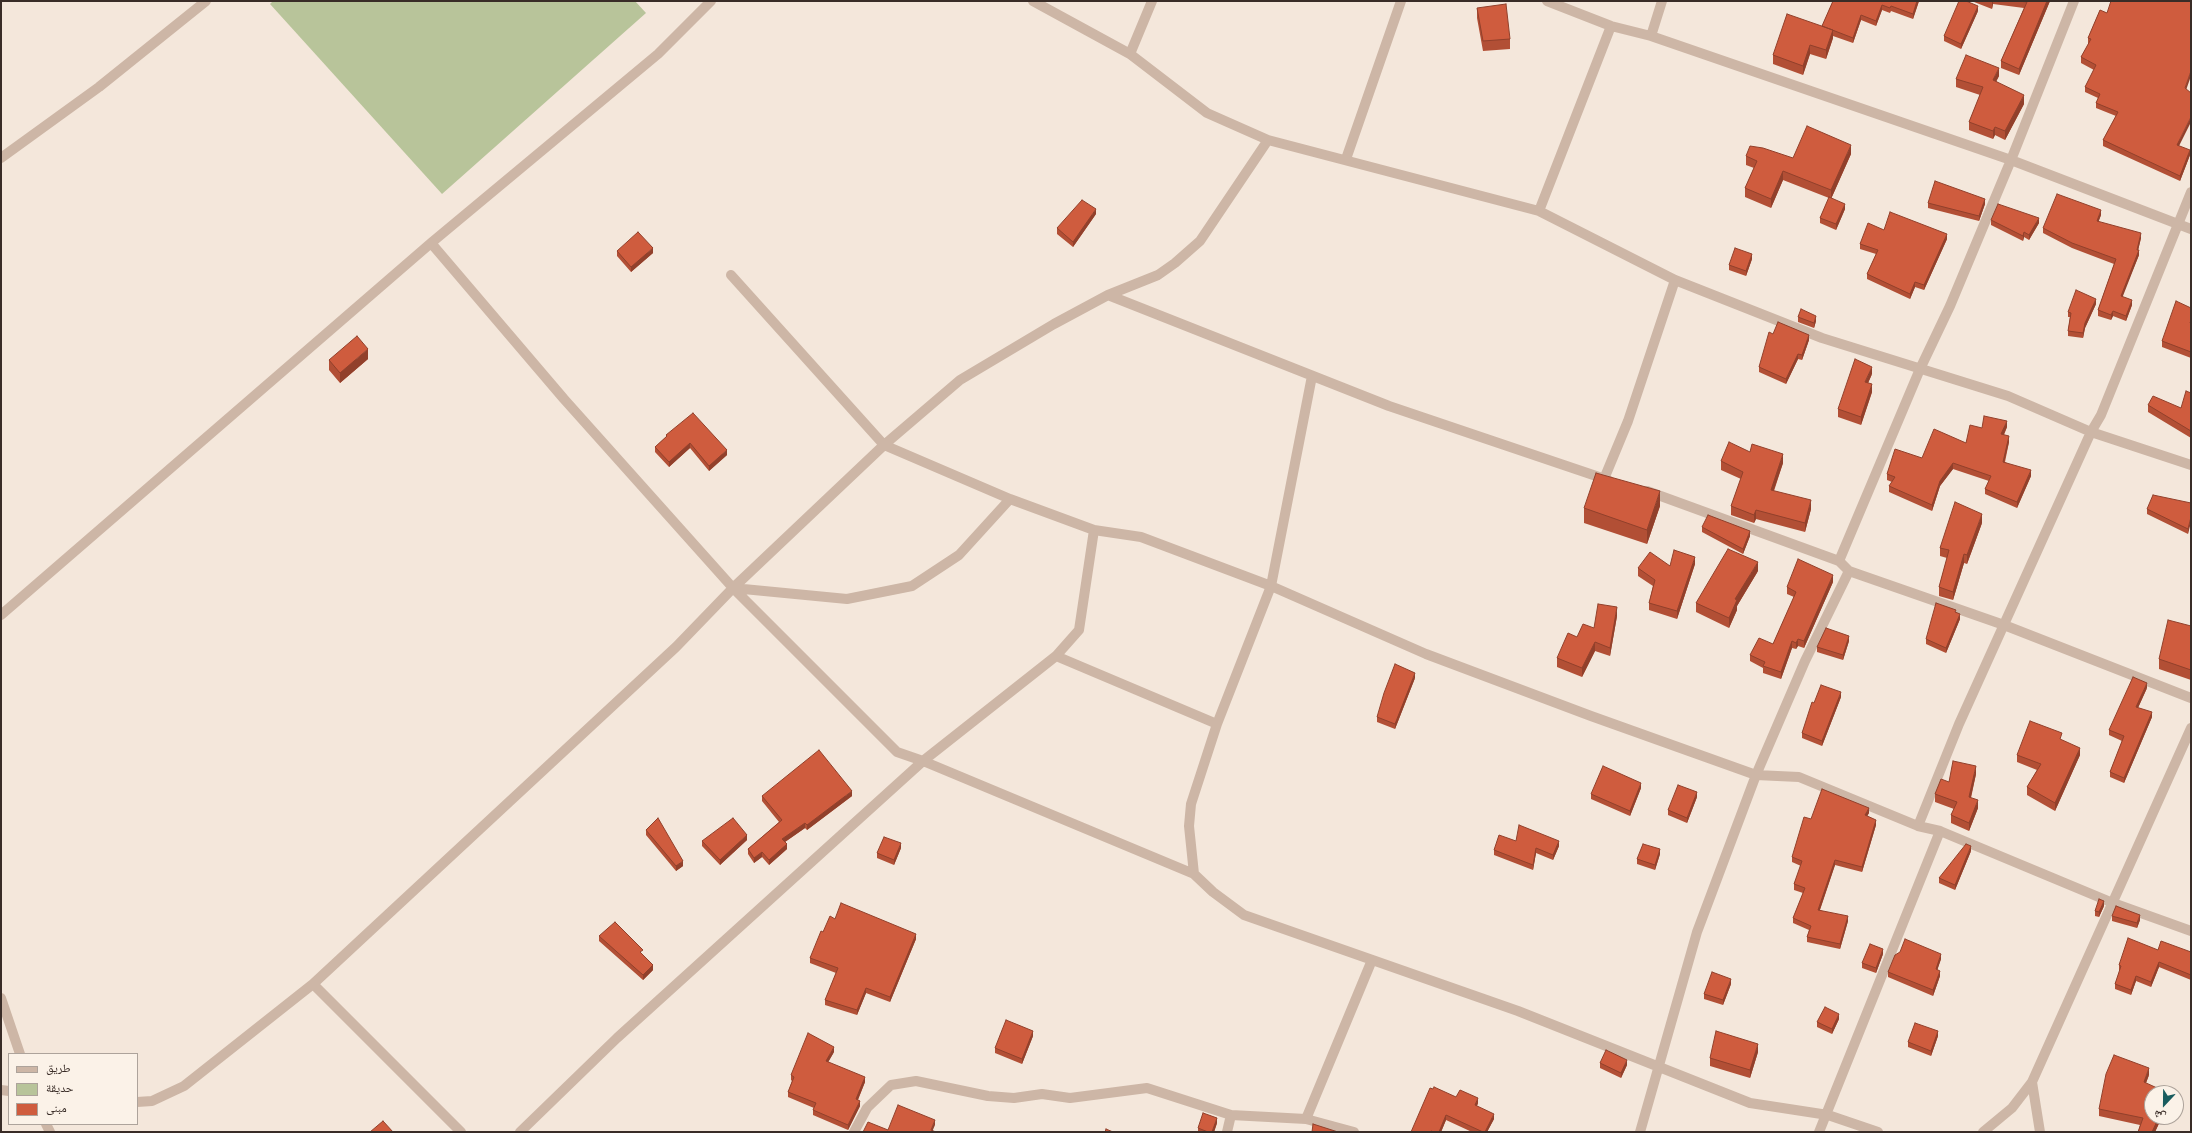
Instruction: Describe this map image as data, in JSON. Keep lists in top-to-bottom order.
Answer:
{
  "legend": ["طريق", "حديقة", "مبنى"],
  "north": "bottom"
}
